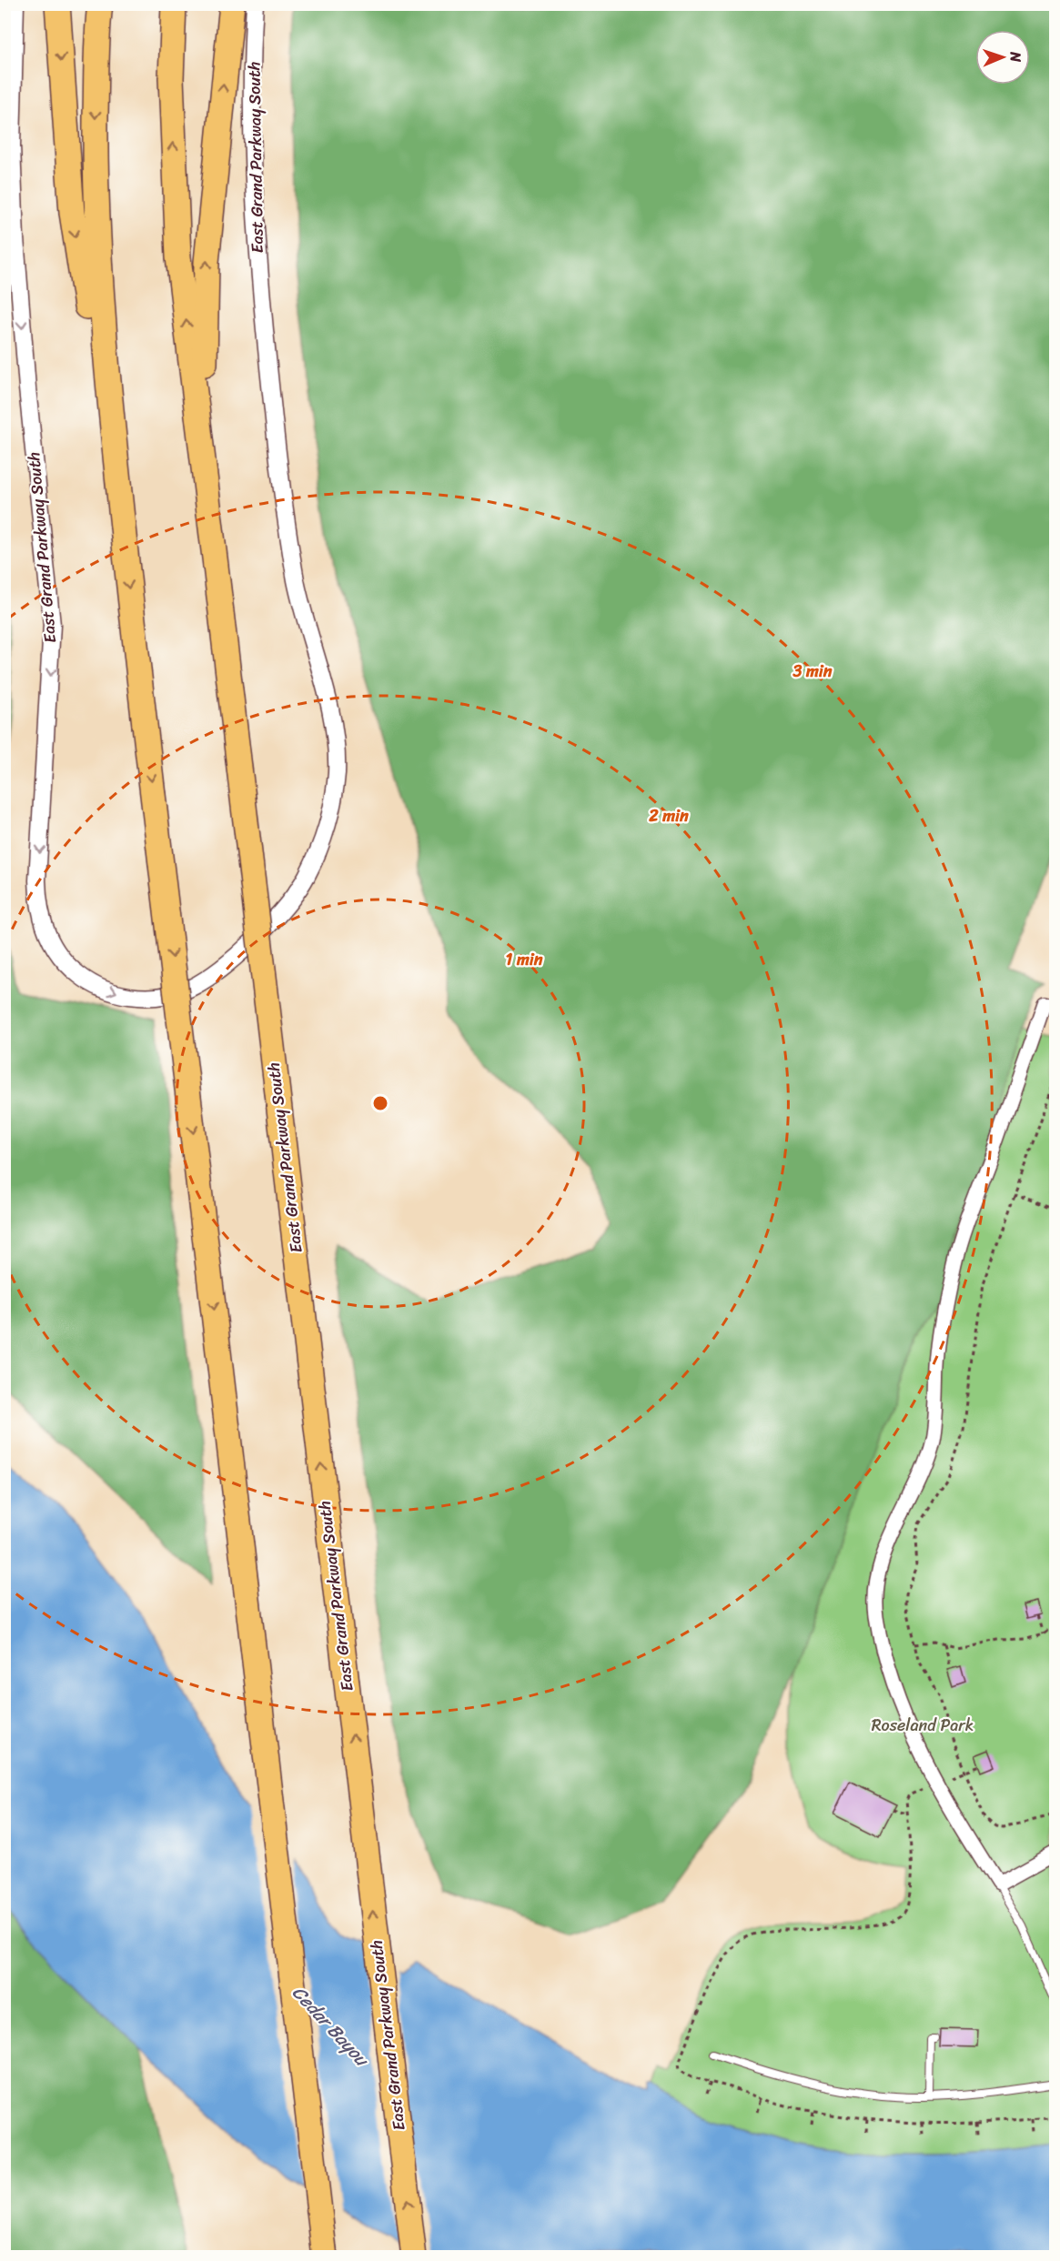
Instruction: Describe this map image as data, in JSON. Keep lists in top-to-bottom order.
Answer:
{
  "streets": {
    "highway": ["East Grand Parkway South"]
  },
  "water": ["Cedar Bayou"],
  "parks": ["Roseland Park"],
  "north": "right",
  "rings": ["3 min", "2 min", "1 min"]
}
